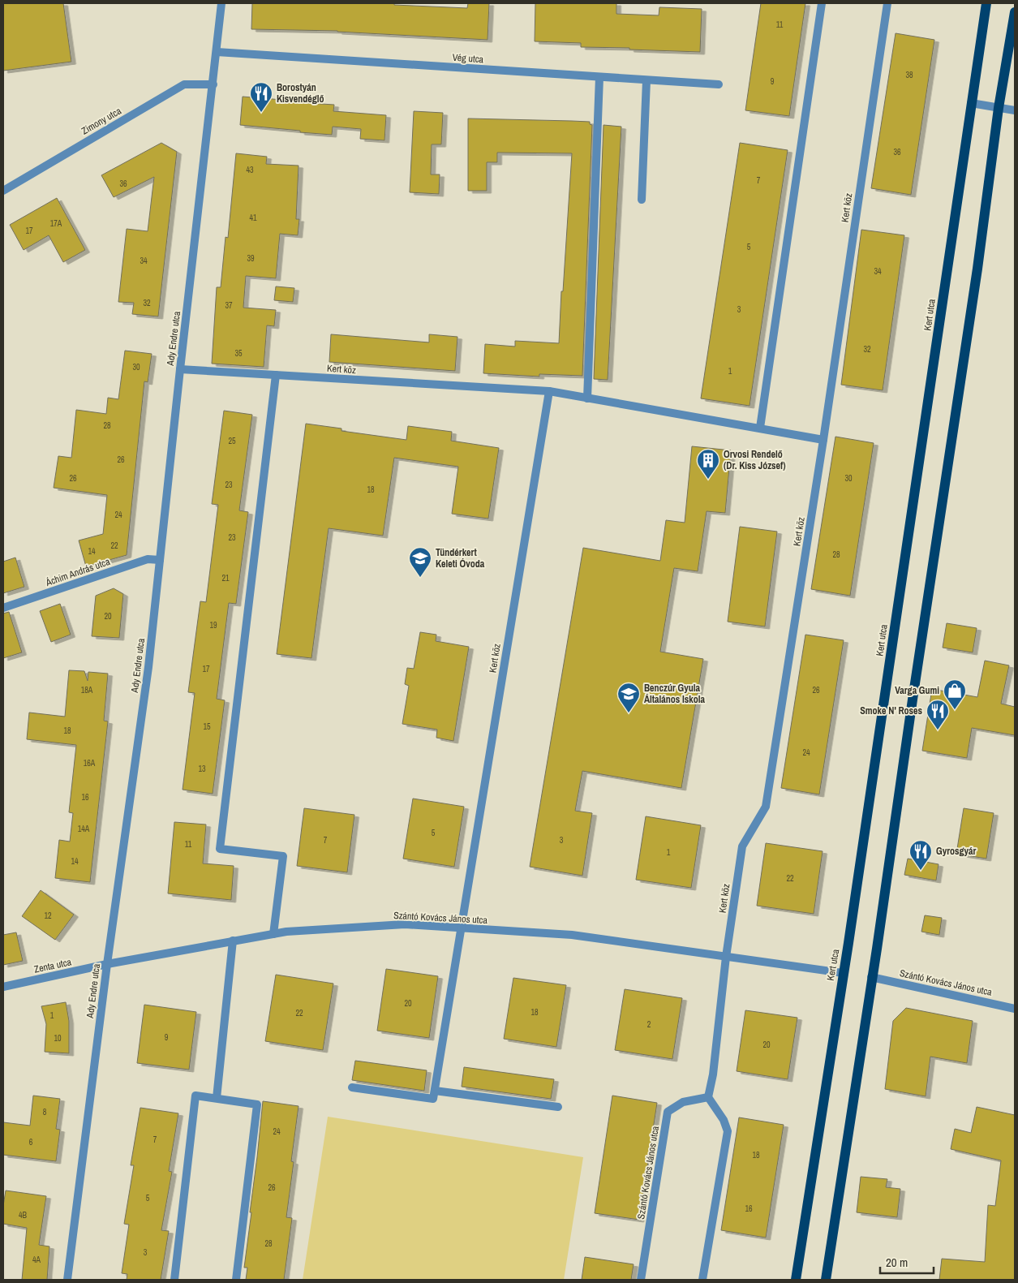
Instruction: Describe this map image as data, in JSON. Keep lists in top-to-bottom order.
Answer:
{
  "streets": {
    "main road": ["Kert utca"],
    "street": [
      "Vég utca",
      "Zimony utca",
      "Kert köz",
      "Ady Endre utca",
      "Áchim András utca",
      "Szántó Kovács János utca",
      "Zenta utca"
    ]
  },
  "crossings": [
    ["Vég utca", "Ady Endre utca"],
    ["Zimony utca", "Ady Endre utca"],
    ["Kert köz", "Ady Endre utca"],
    ["Kert köz", "Szántó Kovács János utca"],
    ["Kert utca", "Szántó Kovács János utca"],
    ["Ady Endre utca", "Áchim András utca"],
    ["Ady Endre utca", "Szántó Kovács János utca"],
    ["Ady Endre utca", "Zenta utca"],
    ["Szántó Kovács János utca", "Zenta utca"]
  ],
  "places": {
    "restaurant": ["Borostyán Kisvendéglő", "Smoke N' Roses", "Gyrosgyár"],
    "building": ["Orvosi Rendelő (Dr. Kiss József)"],
    "school or university": ["Tündérkert Keleti Óvoda", "Benczúr Gyula Általános Iskola"],
    "shop": ["Varga Gumi"]
  },
  "house_numbers": [
    "11",
    "38",
    "9",
    "36",
    "43",
    "7",
    "36",
    "41",
    "17A",
    "17",
    "5",
    "39",
    "34",
    "34",
    "32",
    "37",
    "3",
    "32",
    "35",
    "30",
    "1",
    "28",
    "25",
    "26",
    "26",
    "30",
    "23",
    "18",
    "24",
    "23",
    "22",
    "14",
    "28",
    "21",
    "20",
    "19",
    "17",
    "18A",
    "26",
    "15",
    "18",
    "24",
    "16A",
    "13",
    "16",
    "14A",
    "5",
    "7",
    "3",
    "11",
    "1",
    "14",
    "22",
    "12",
    "20",
    "18",
    "22",
    "1",
    "2",
    "9",
    "10",
    "20",
    "8",
    "24",
    "7",
    "6",
    "18",
    "26",
    "5",
    "16",
    "4B",
    "28",
    "3",
    "4A"
  ],
  "scale_bar": "20 m"
}
